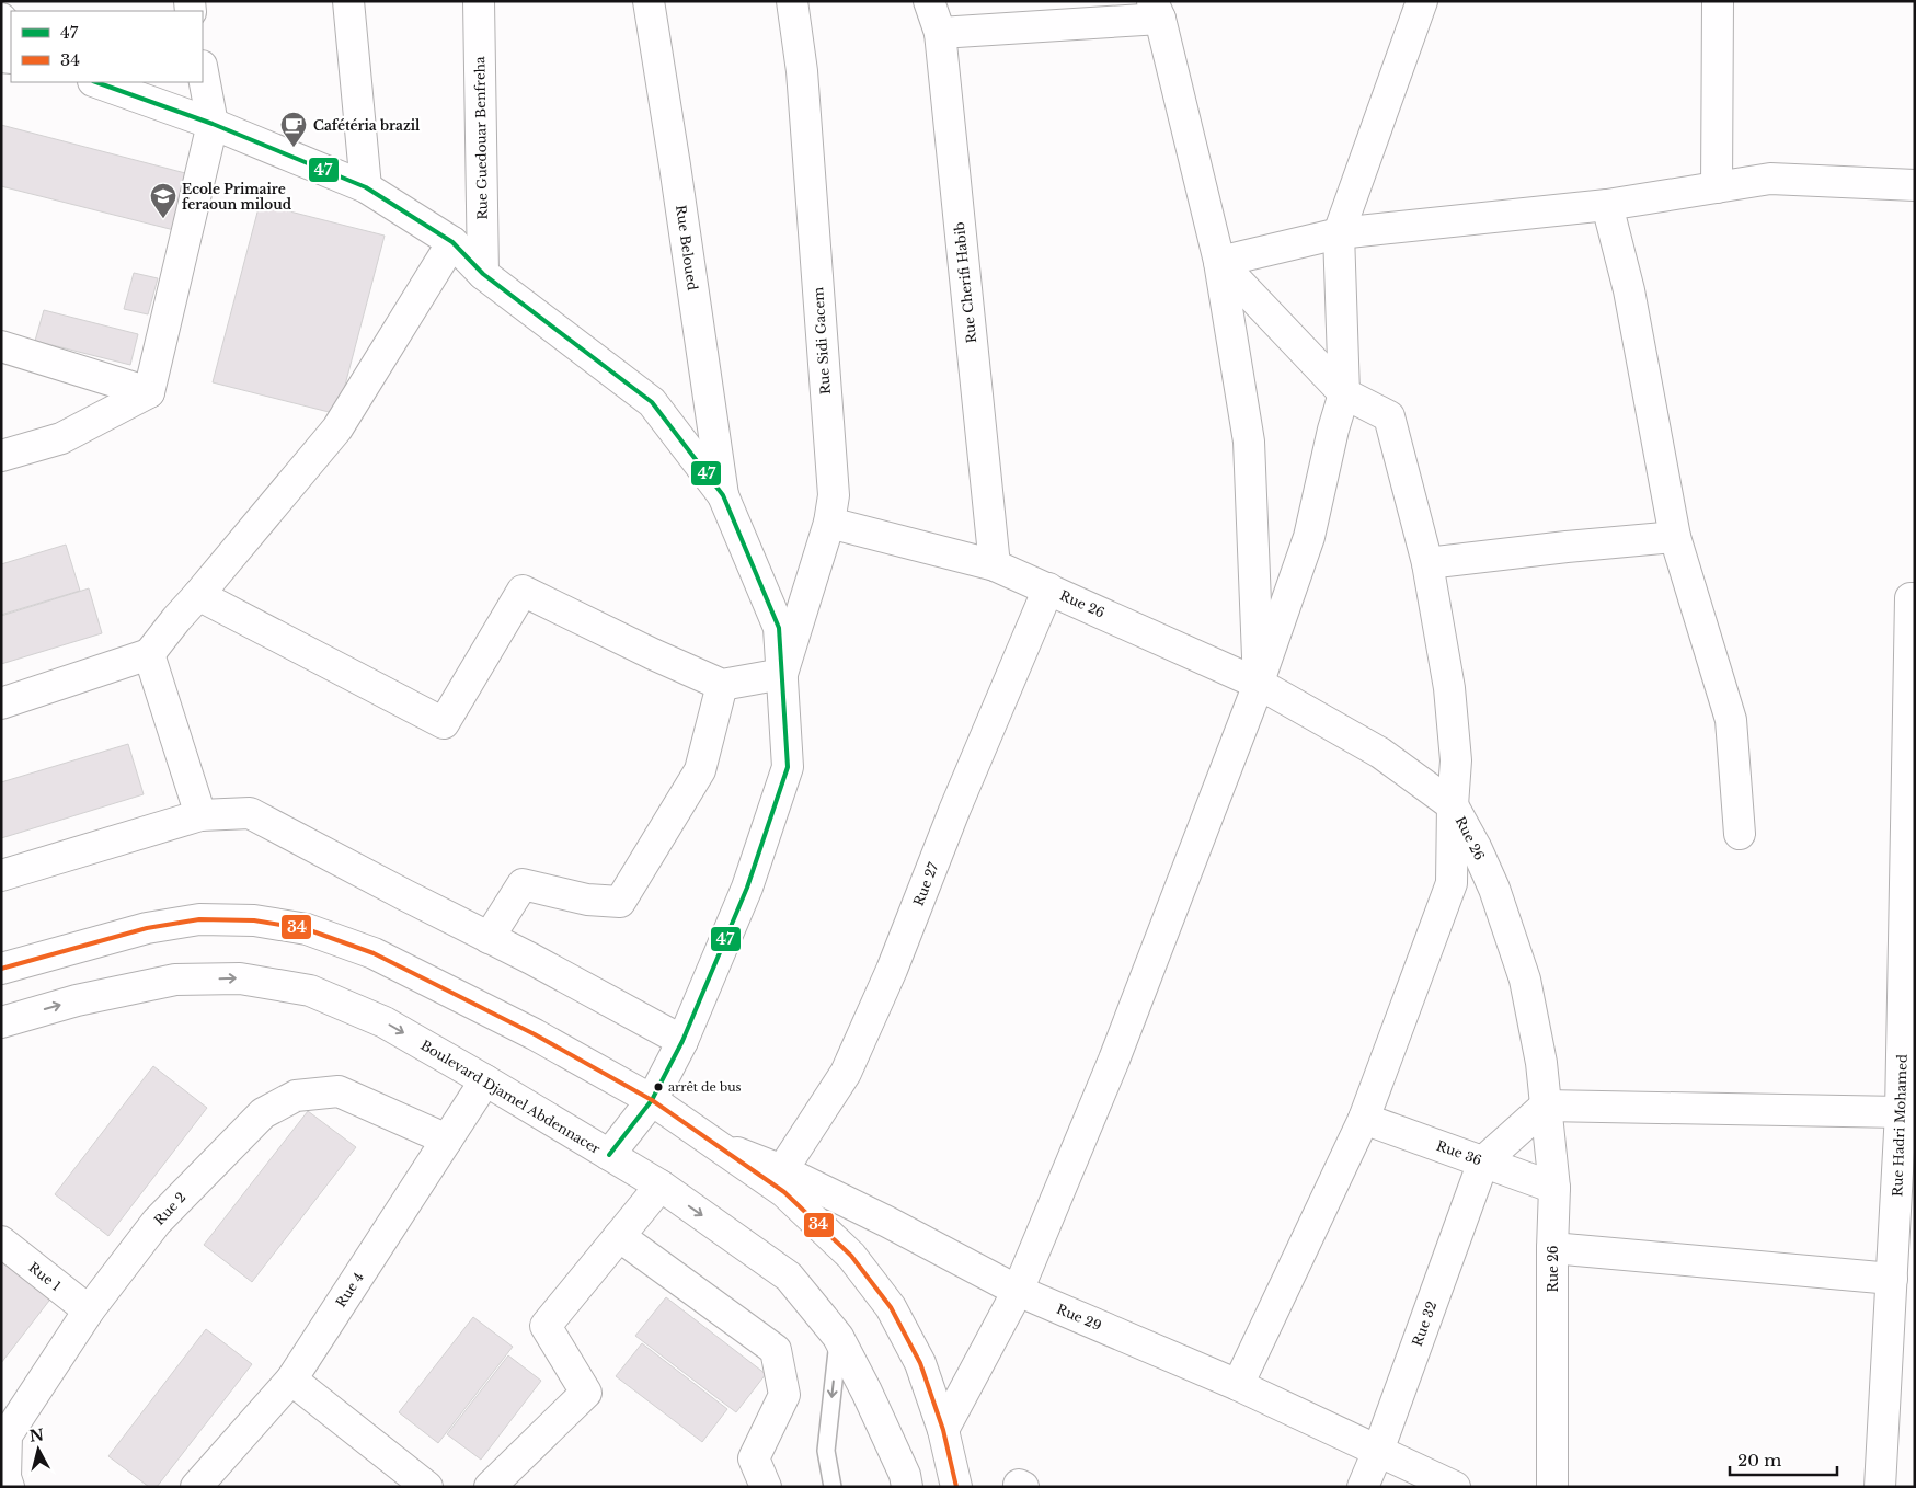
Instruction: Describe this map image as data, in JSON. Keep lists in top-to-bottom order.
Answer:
{
  "streets": {
    "street": [
      "Rue Guedouar Benfreha",
      "Rue Beloued",
      "Rue Cherifi Habib",
      "Rue Sidi Gacem",
      "Rue 26",
      "Rue 27",
      "Boulevard Djamel Abdennacer",
      "Rue Hadri Mohamed",
      "Rue 36",
      "Rue 2",
      "Rue 1",
      "Rue 4",
      "Rue 29",
      "Rue 32"
    ]
  },
  "crossings": [
    ["Rue Cherifi Habib", "Rue 26"],
    ["Rue Sidi Gacem", "Rue 26"],
    ["Rue 26", "Rue 27"],
    ["Rue 26", "Rue 36"],
    ["Rue 27", "Rue 29"],
    ["Boulevard Djamel Abdennacer", "Rue 4"],
    ["Rue 36", "Rue 32"],
    ["Rue 2", "Rue 1"],
    ["Rue 2", "Rue 4"],
    ["Rue 29", "Rue 32"]
  ],
  "places": {
    "cafe": ["Cafétéria brazil"],
    "school or university": ["Ecole Primaire feraoun miloud"],
    "other": ["arrêt de bus"]
  },
  "lines": ["transit line 47", "transit line 34"],
  "legend": ["47", "34"],
  "scale_bar": "20 m",
  "north": "top"
}
